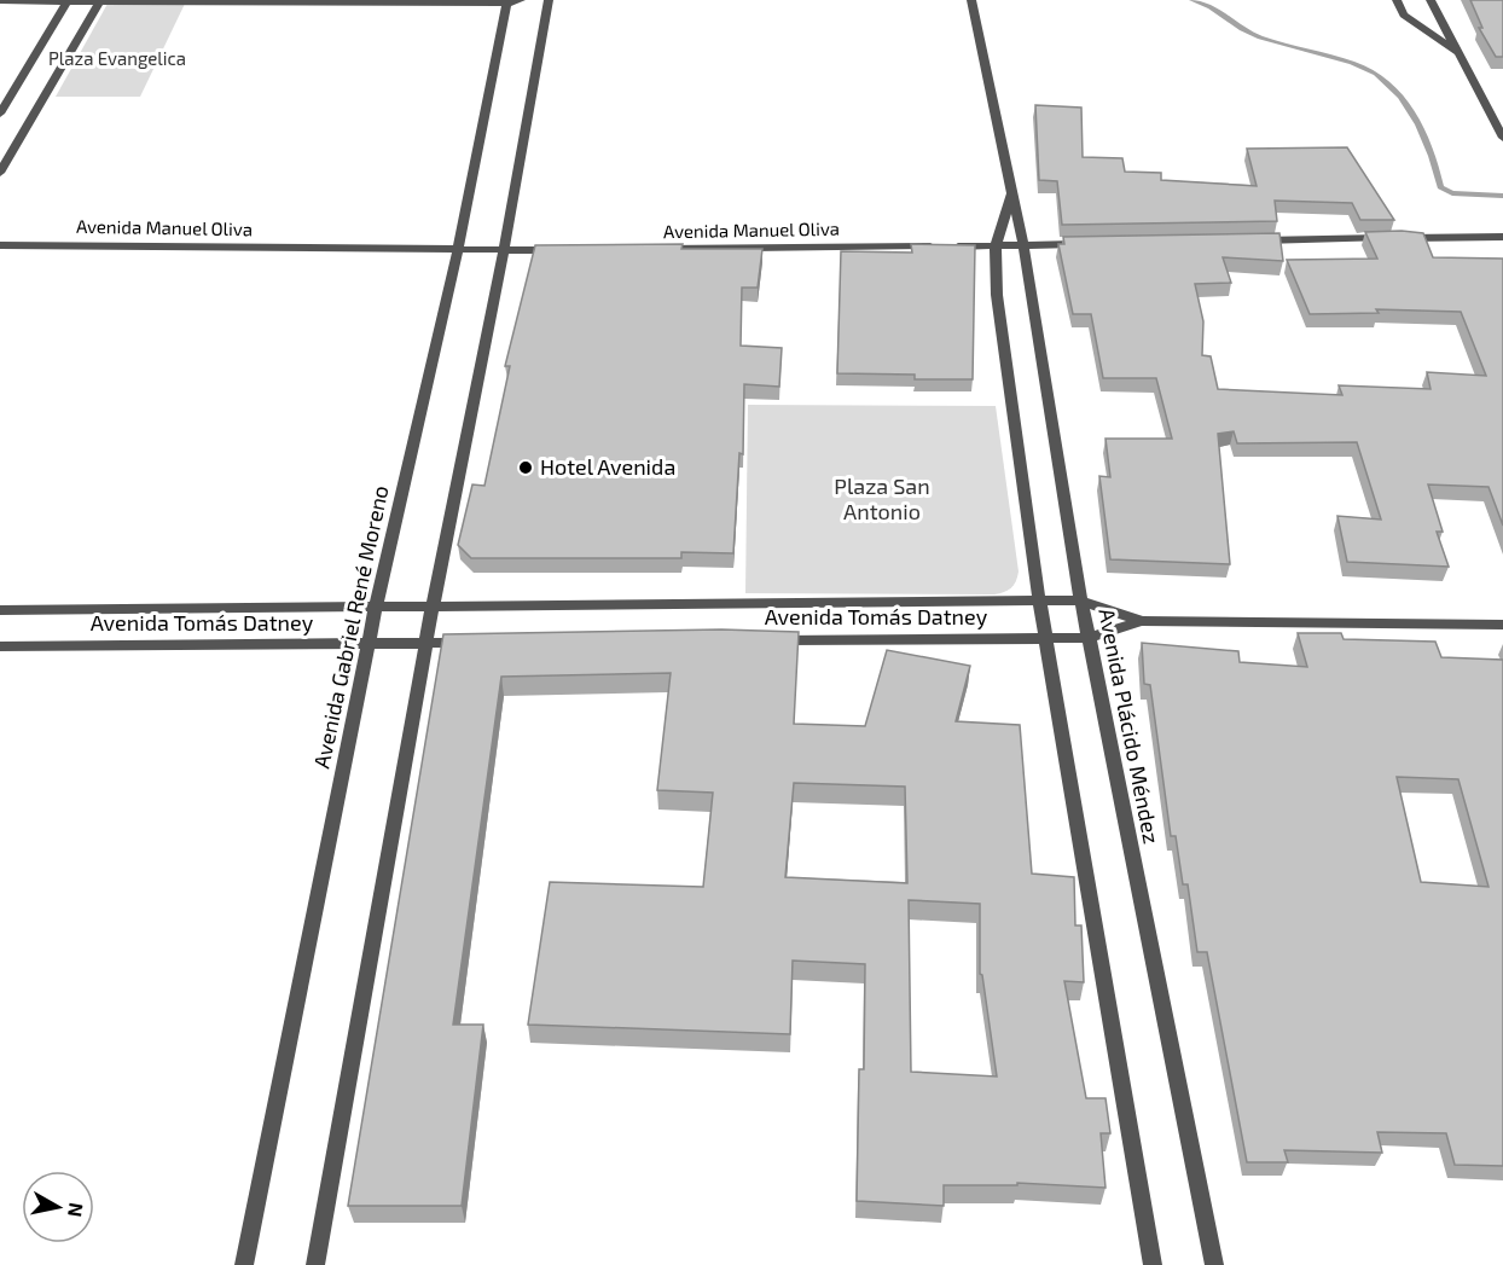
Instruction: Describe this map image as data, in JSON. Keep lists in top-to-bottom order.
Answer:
{
  "streets": {
    "street": [
      "Avenida Manuel Oliva",
      "Avenida Tomás Datney",
      "Avenida Gabriel René Moreno",
      "Avenida Plácido Méndez"
    ]
  },
  "crossings": [
    ["Avenida Manuel Oliva", "Avenida Gabriel René Moreno"],
    ["Avenida Manuel Oliva", "Avenida Plácido Méndez"],
    ["Avenida Tomás Datney", "Avenida Gabriel René Moreno"],
    ["Avenida Tomás Datney", "Avenida Plácido Méndez"]
  ],
  "parks": ["Plaza Evangelica", "Plaza San Antonio"],
  "places": ["Hotel Avenida"],
  "north": "right"
}
